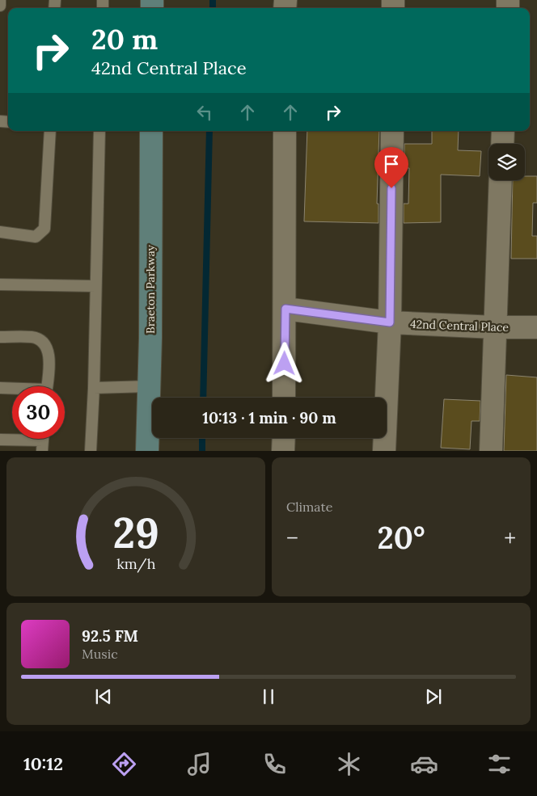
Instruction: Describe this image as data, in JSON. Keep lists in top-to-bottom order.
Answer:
{
  "streets": {
    "main road": ["Braeton Parkway"],
    "street": ["42nd Central Place"]
  },
  "page": {
    "turn": ["20 m", "42nd Central Place"],
    "limit": "30",
    "trip": "10:13 · 1 min · 90 m",
    "tile": "Climate",
    "heat": ["−", "20°", "+"],
    "song": ["92.5 FM", "Music"],
    "tabs": "10:12",
    "gauge": ["29", "km/h"]
  }
}
